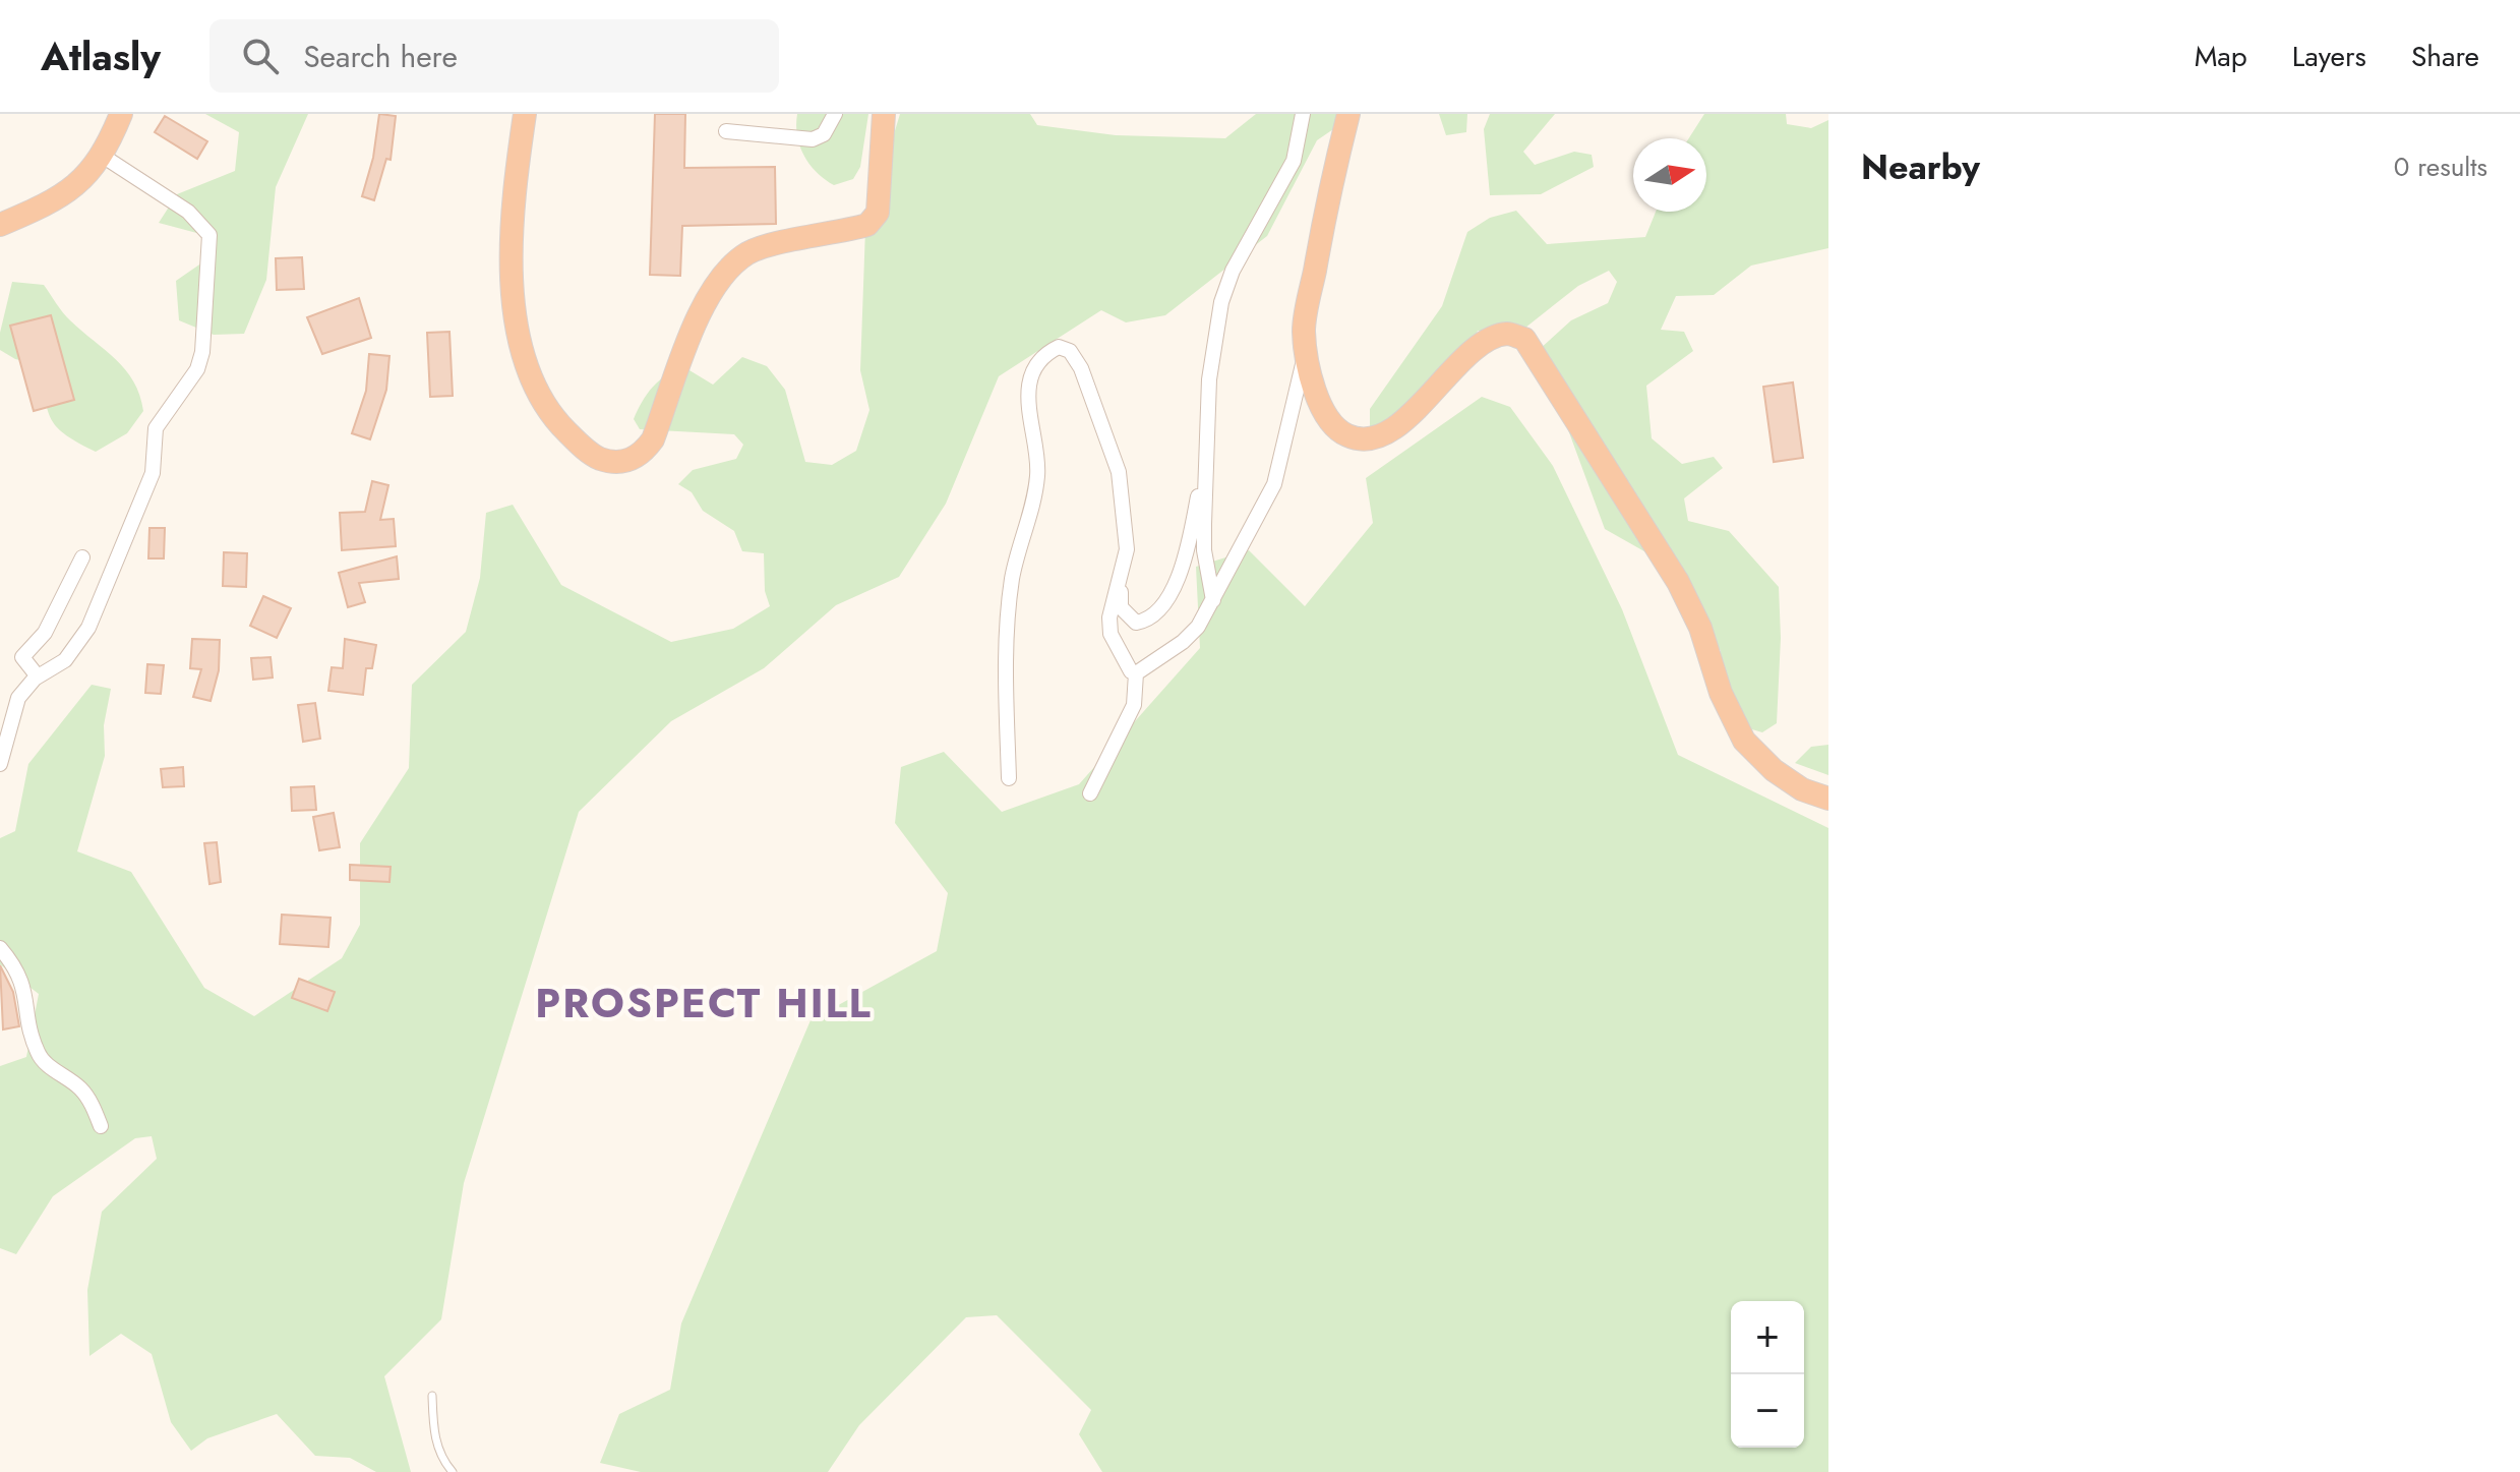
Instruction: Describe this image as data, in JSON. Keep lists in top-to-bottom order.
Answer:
{
  "districts": ["PROSPECT HILL"],
  "north": "right",
  "page": {
    "header": "Atlasly",
    "search": "Search here",
    "nav": ["Map", "Layers", "Share"],
    "heading": ["Nearby", "0 results"],
    "map_buttons": ["+", "−"]
  }
}
